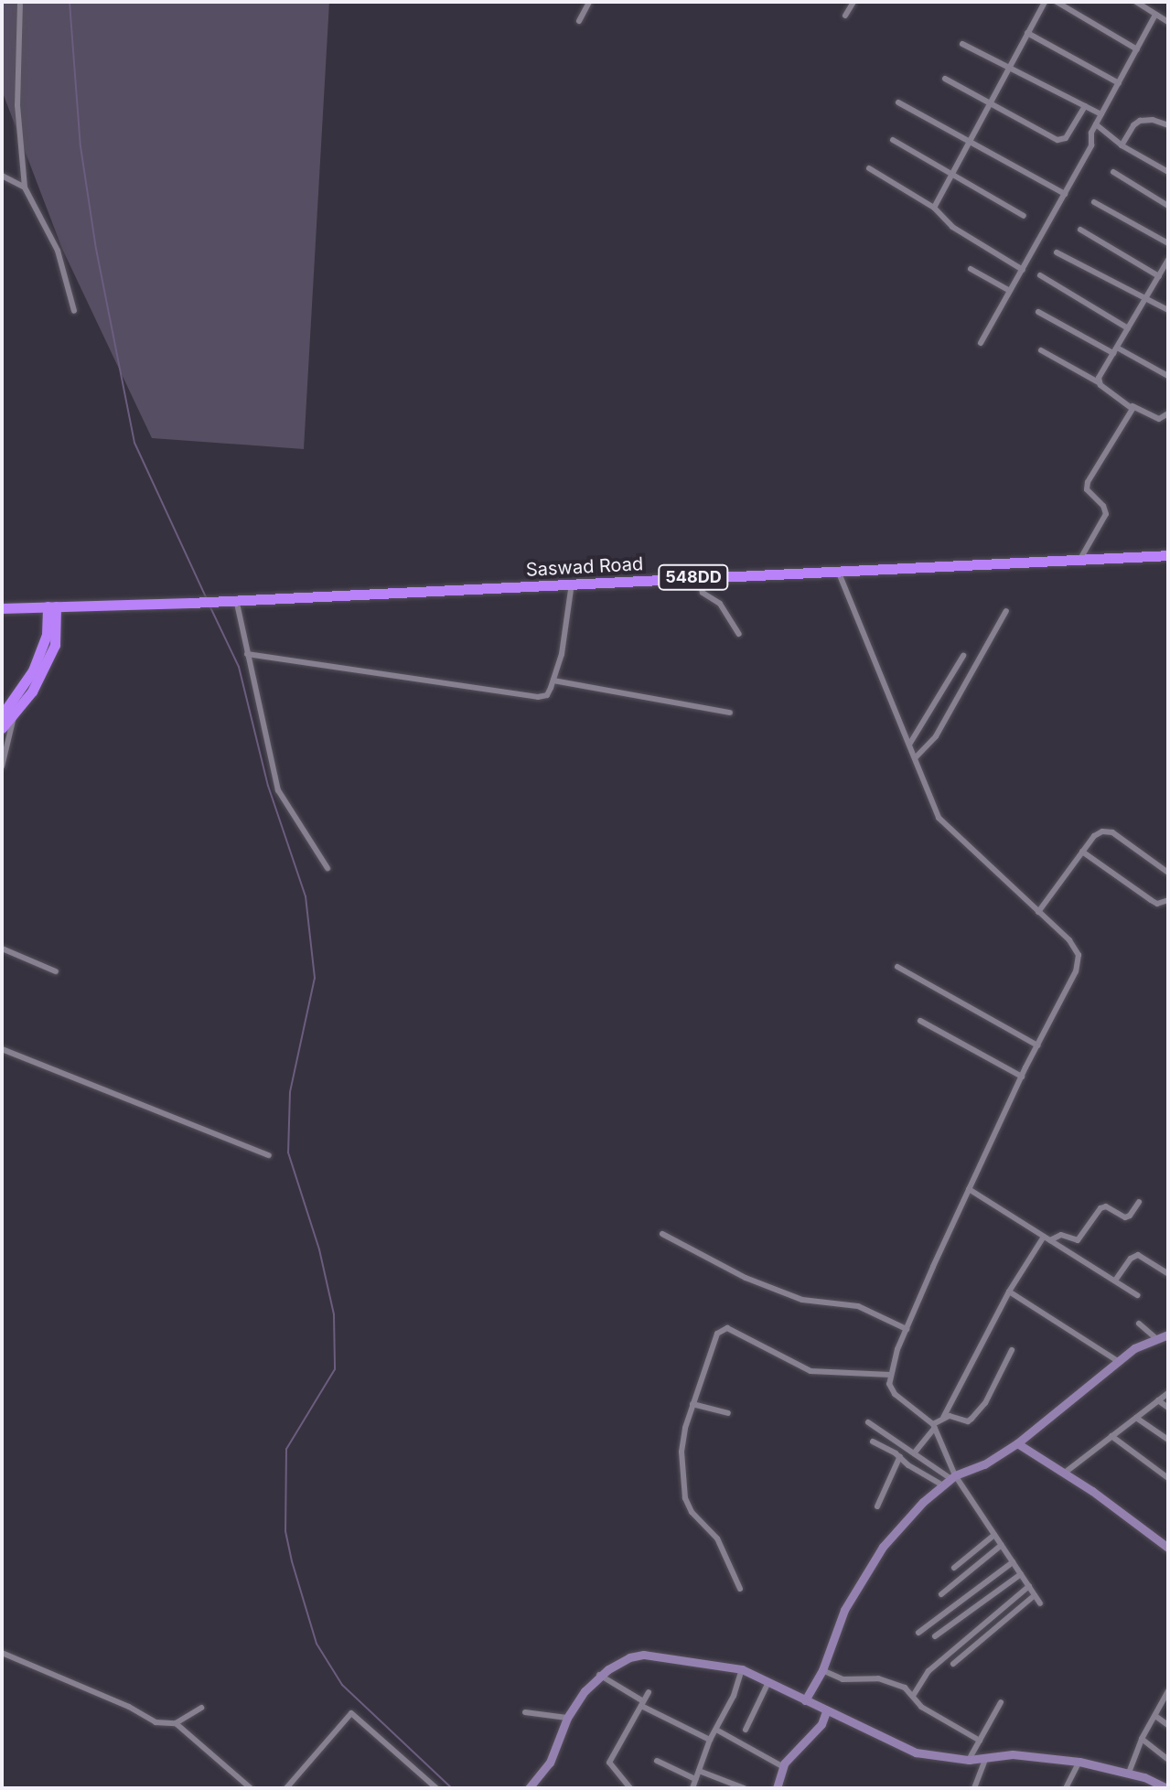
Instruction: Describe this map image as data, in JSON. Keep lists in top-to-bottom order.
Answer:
{
  "streets": {
    "highway": ["Saswad Road", "548DD"]
  }
}
